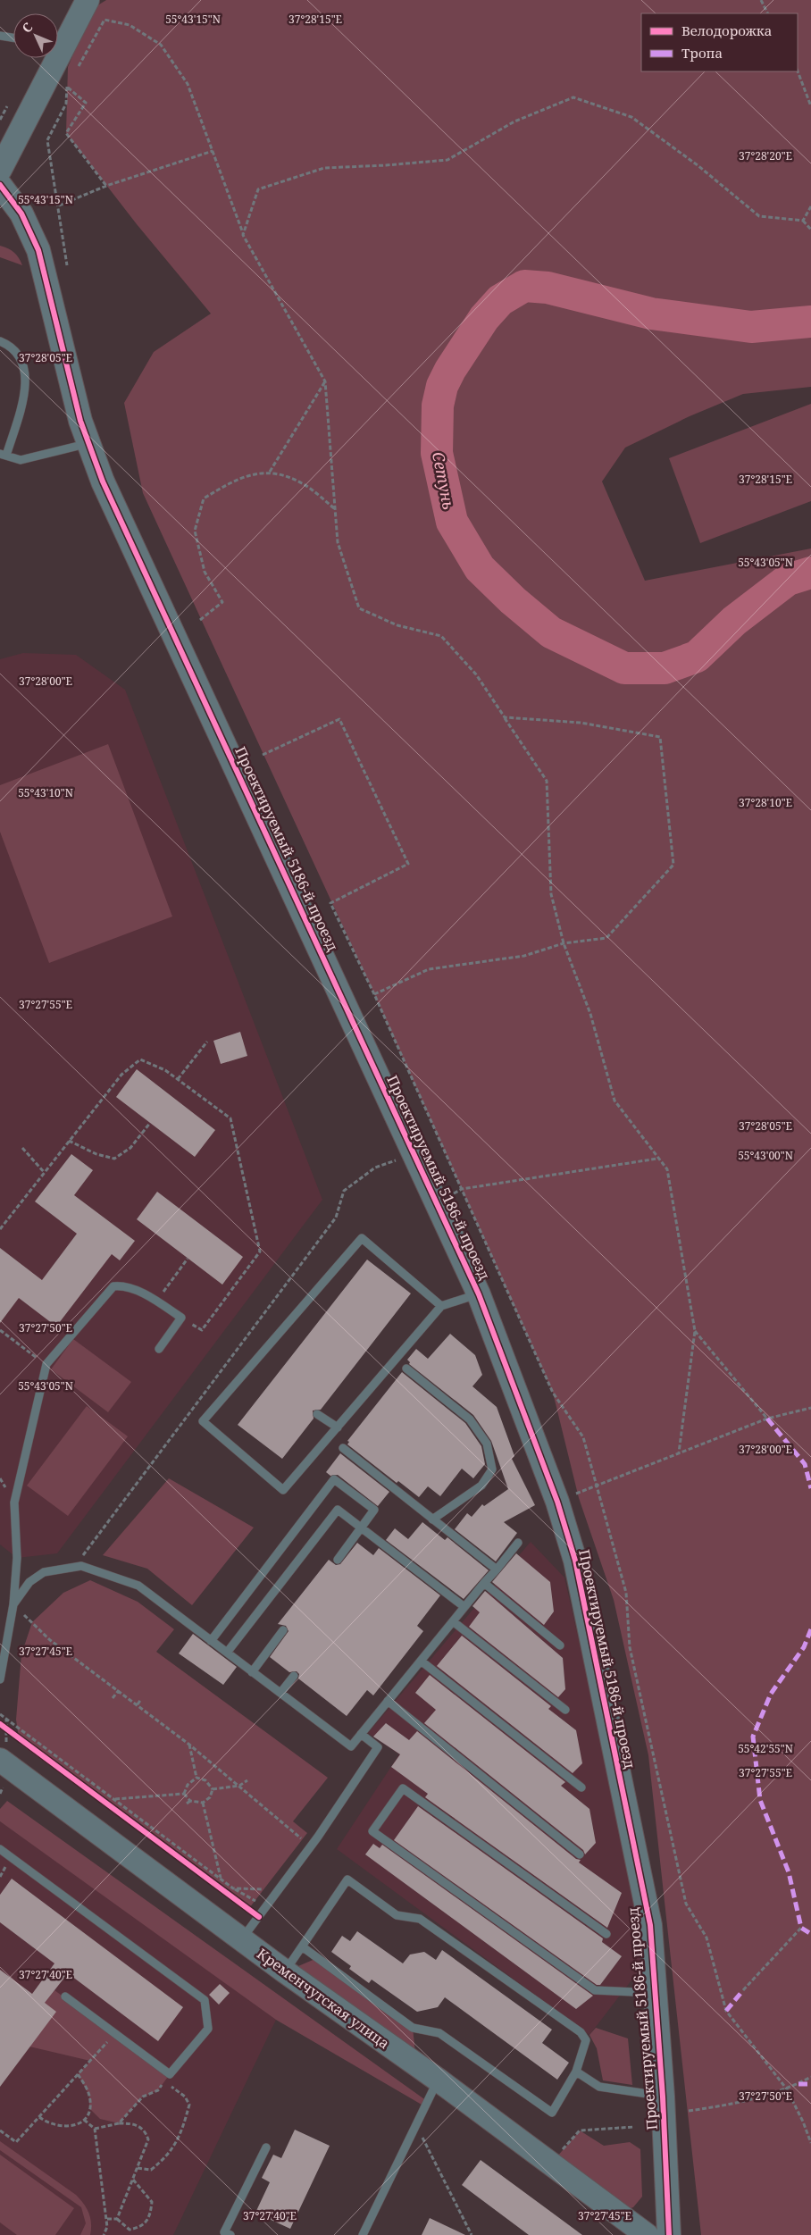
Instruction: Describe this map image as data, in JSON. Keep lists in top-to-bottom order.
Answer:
{
  "streets": {
    "street": ["Проектируемый 5186-й проезд", "Кременчугская улица"]
  },
  "water": ["Сетунь"],
  "legend": ["Велодорожка", "Тропа"],
  "north": "top left",
  "coordinates": [
    "37°28'15\"E",
    "55°43'15\"N",
    "37°28'20\"E",
    "37°28'05\"E",
    "55°43'05\"N",
    "37°28'00\"E",
    "55°43'10\"N",
    "37°28'10\"E",
    "37°27'55\"E",
    "55°43'00\"N",
    "37°27'50\"E",
    "37°27'45\"E",
    "55°42'55\"N",
    "37°27'40\"E"
  ]
}
